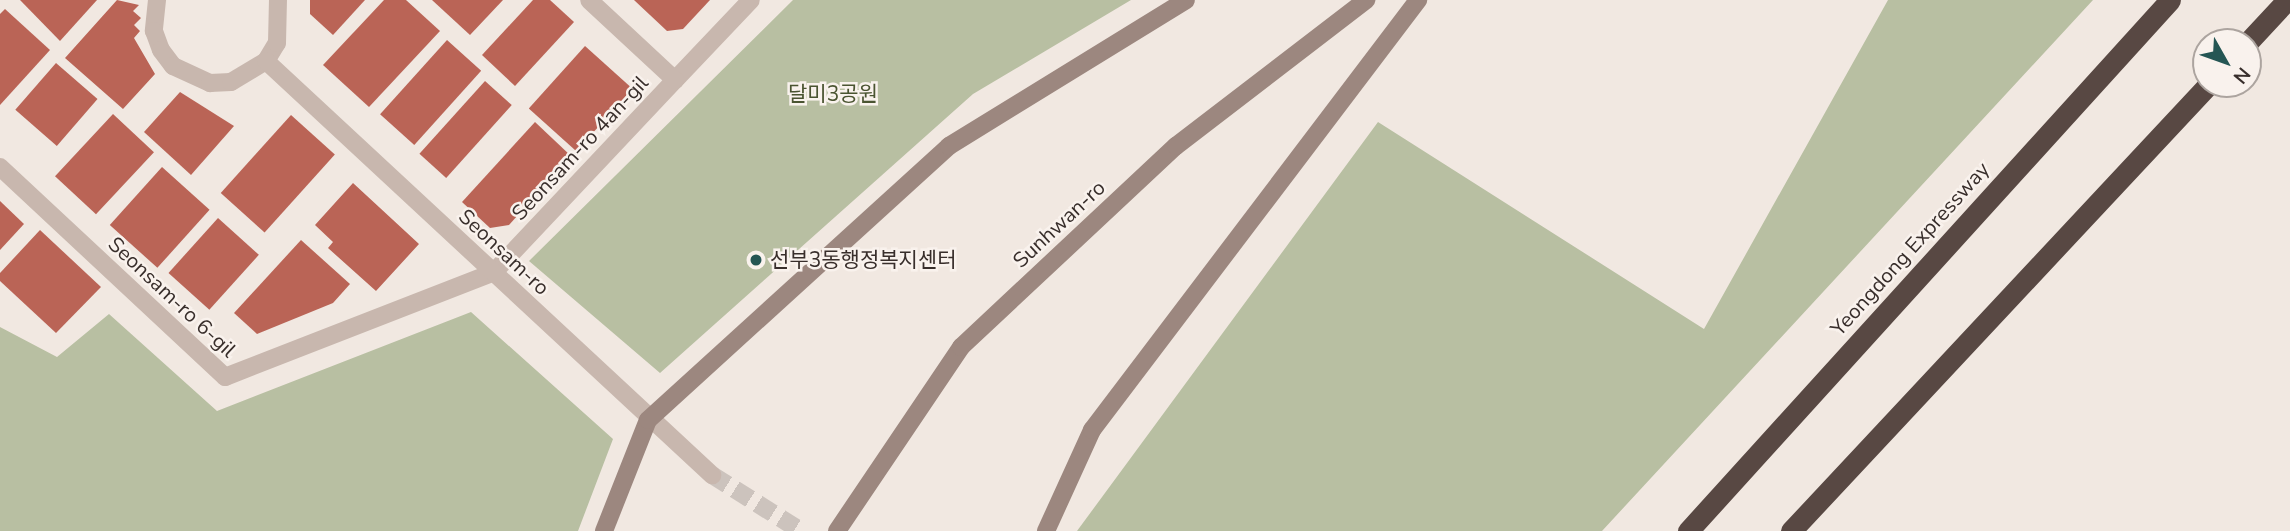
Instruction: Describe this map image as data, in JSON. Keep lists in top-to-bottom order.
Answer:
{
  "streets": {
    "highway": ["Yeongdong Expressway"],
    "main road": ["Sunhwan-ro"],
    "street": ["Seonsam-ro 4an-gil", "Seonsam-ro", "Seonsam-ro 6-gil"]
  },
  "crossings": [
    ["Seonsam-ro 4an-gil", "Seonsam-ro"],
    ["Seonsam-ro 4an-gil", "Seonsam-ro 6-gil"],
    ["Seonsam-ro", "Seonsam-ro 6-gil"]
  ],
  "parks": ["달미3공원"],
  "places": ["선부3동행정복지센터"],
  "north": "bottom right"
}
